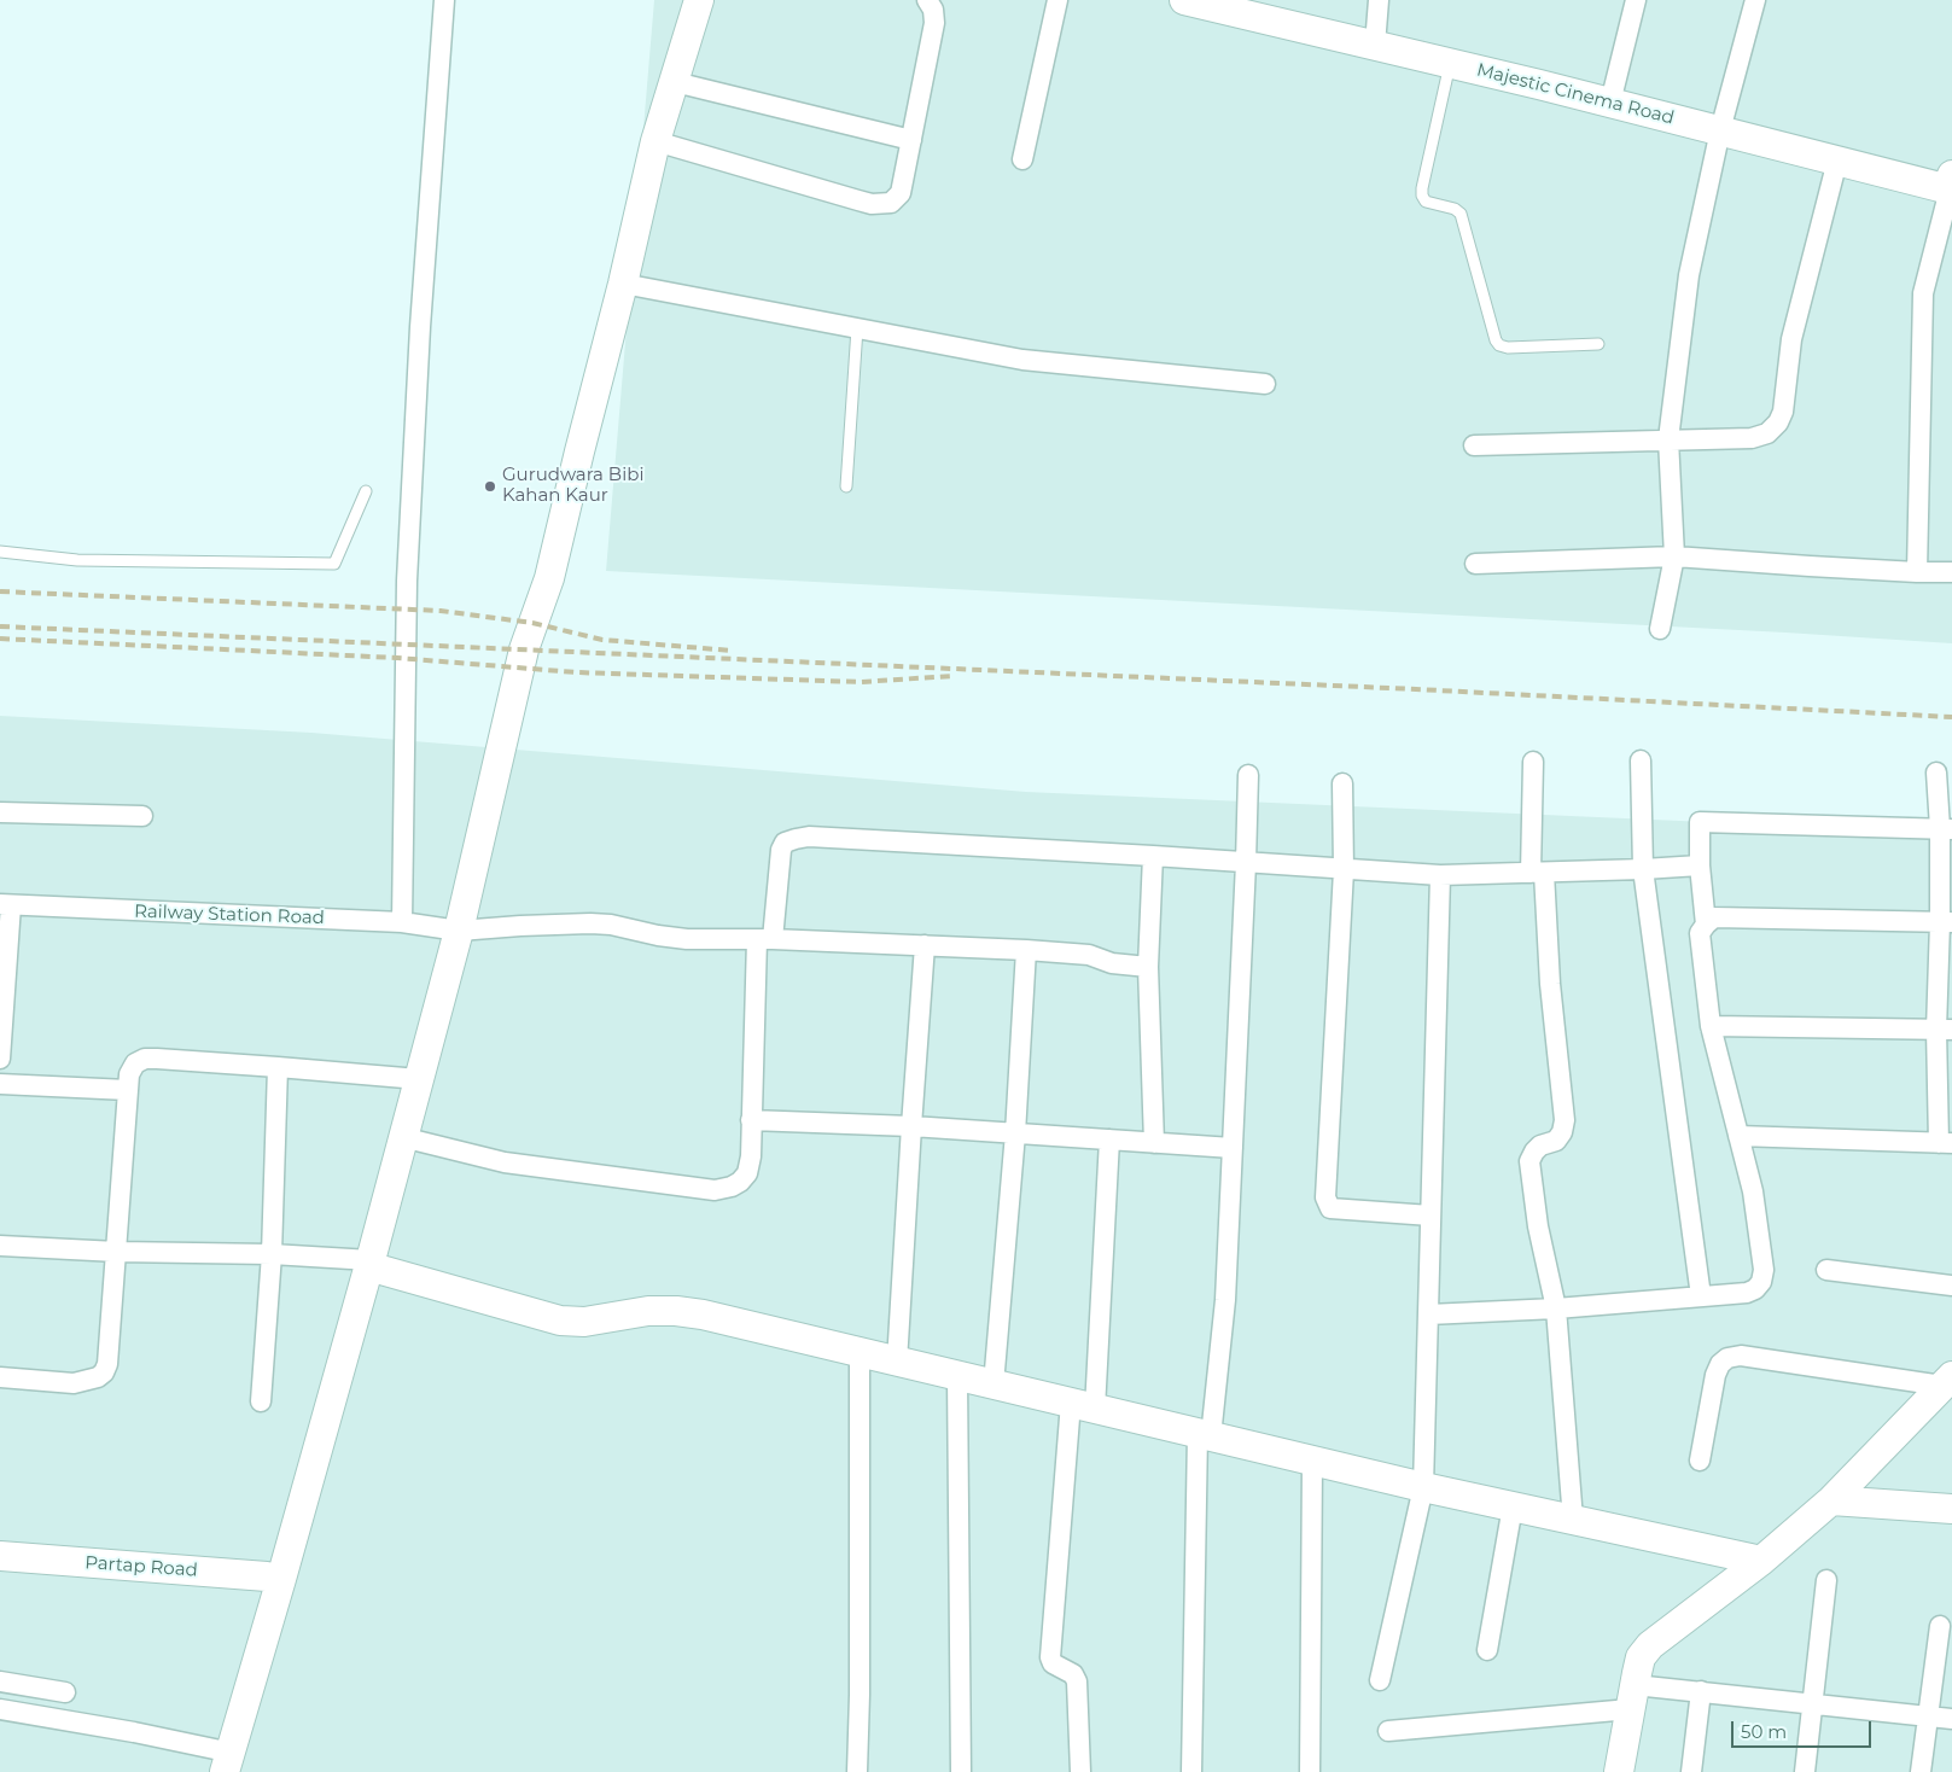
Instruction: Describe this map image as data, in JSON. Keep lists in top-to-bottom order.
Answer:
{
  "streets": {
    "street": ["Majestic Cinema Road", "Railway Station Road", "Partap Road"]
  },
  "places": ["Gurudwara Bibi Kahan Kaur"],
  "scale_bar": "50 m"
}
